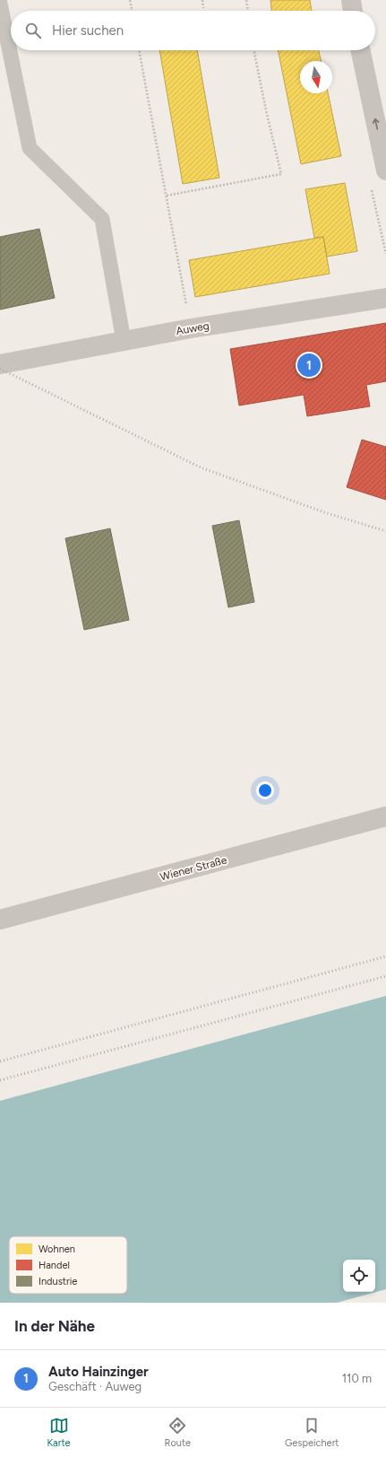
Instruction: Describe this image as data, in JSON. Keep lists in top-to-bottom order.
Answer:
{
  "streets": {
    "street": ["Auweg", "Wiener Straße"]
  },
  "legend": ["Wohnen", "Handel", "Industrie"],
  "north": "bottom",
  "page": {
    "search": "Hier suchen",
    "pins": "1",
    "heading": "In der Nähe",
    "list": [
      {
        "mark": "1",
        "name": "Auto Hainzinger",
        "note": "Geschäft · Auweg",
        "value": "110 m"
      }
    ],
    "nav": ["Karte", "Route", "Gespeichert"]
  }
}
